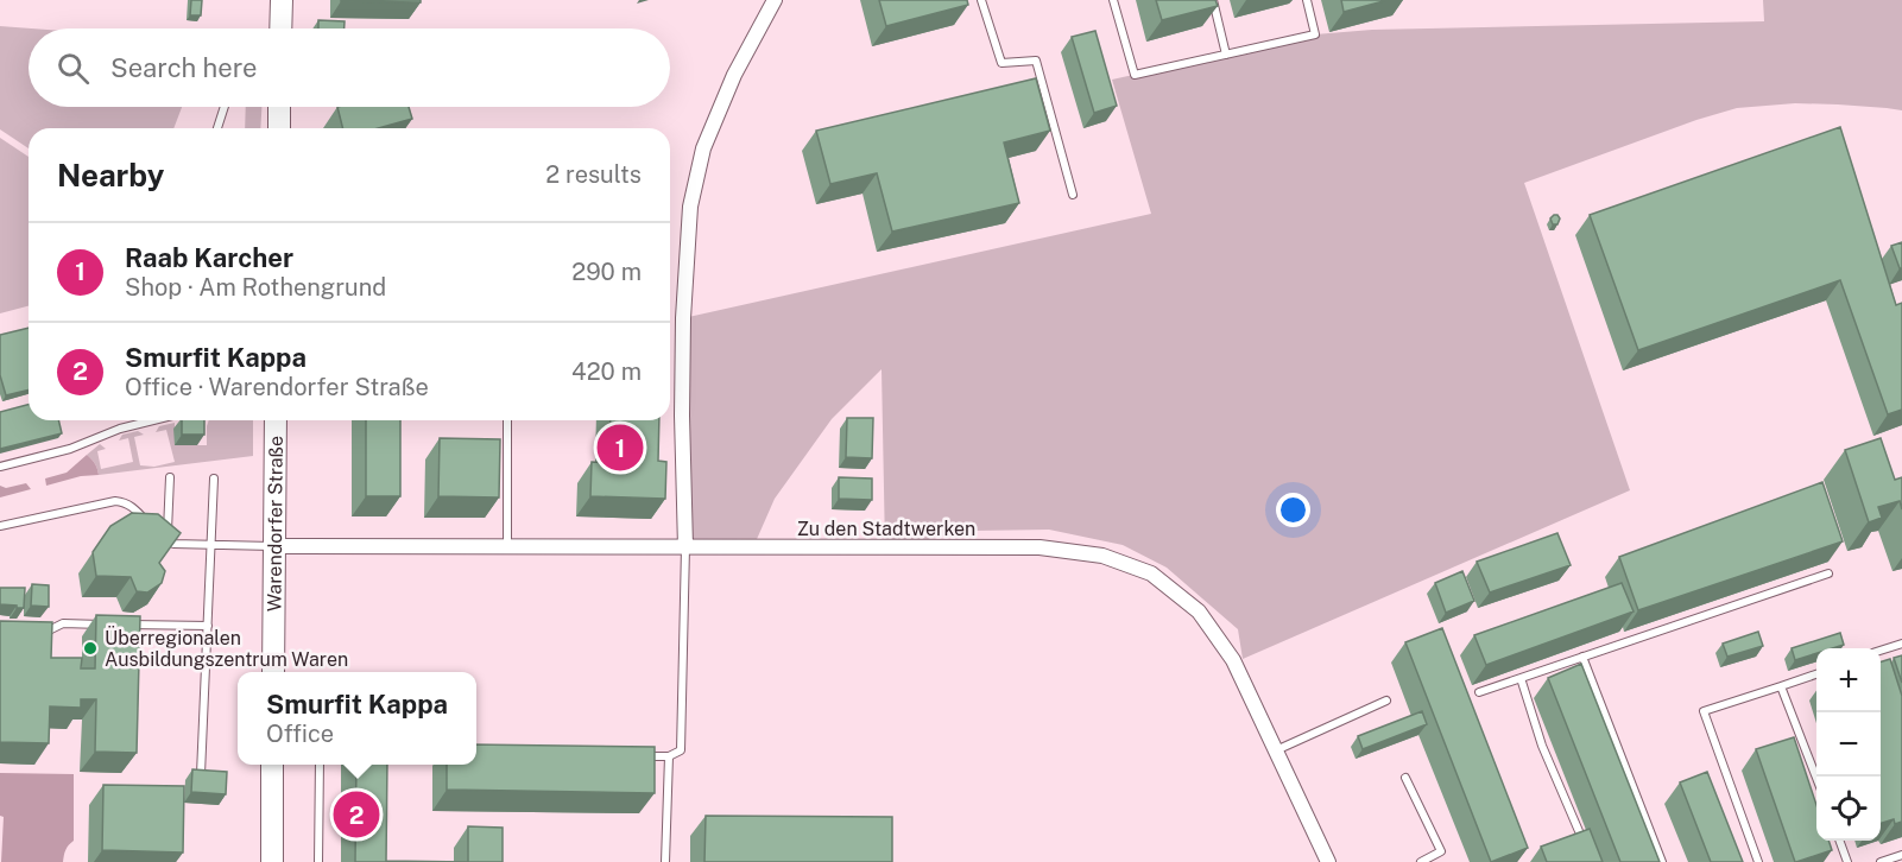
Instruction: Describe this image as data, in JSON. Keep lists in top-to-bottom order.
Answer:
{
  "streets": {
    "main road": ["Warendorfer Straße"],
    "street": ["Zu den Stadtwerken"]
  },
  "crossings": [
    ["Warendorfer Straße", "Zu den Stadtwerken"]
  ],
  "places": ["Überregionalen Ausbildungszentrum Waren"],
  "page": {
    "search": "Search here",
    "heading": ["Nearby", "2 results"],
    "list": [
      {
        "mark": "1",
        "name": "Raab Karcher",
        "note": "Shop · Am Rothengrund",
        "value": "290 m"
      },
      {
        "mark": "2",
        "name": "Smurfit Kappa",
        "note": "Office · Warendorfer Straße",
        "value": "420 m"
      }
    ],
    "pins": ["1", "2"],
    "map_buttons": ["+", "−"],
    "popup": ["Smurfit Kappa", "Office"]
  }
}
